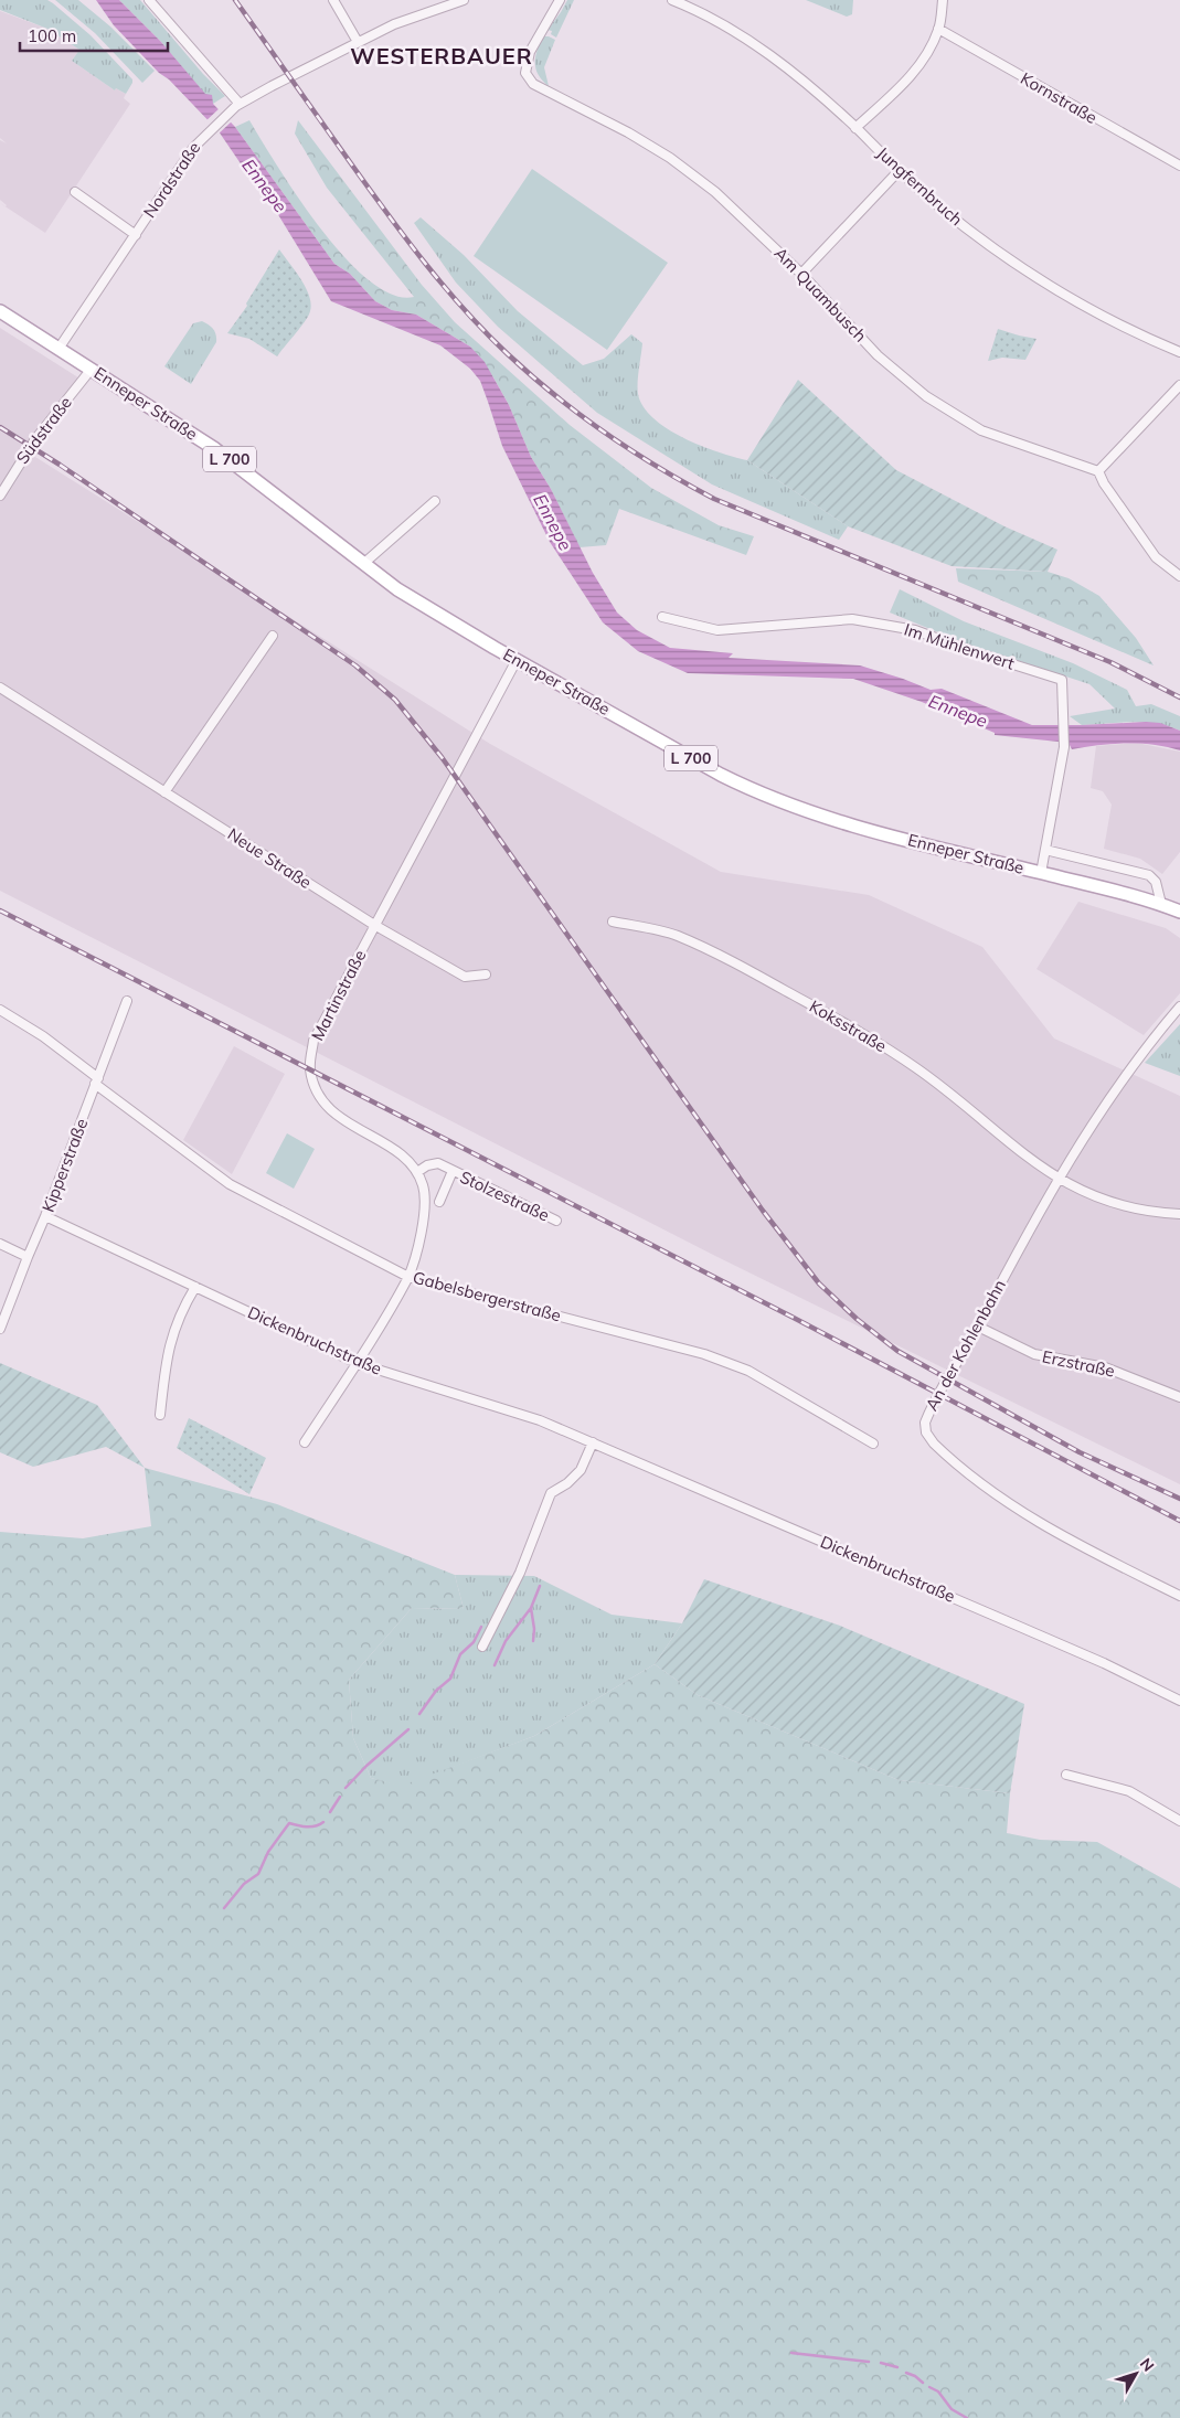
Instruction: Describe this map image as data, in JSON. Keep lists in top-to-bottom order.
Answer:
{
  "streets": {
    "main road": ["Enneper Straße", "L 700"],
    "street": [
      "Kornstraße",
      "Nordstraße",
      "Jungfernbruch",
      "Am Quambusch",
      "Südstraße",
      "Im Mühlenwert",
      "Neue Straße",
      "Martinstraße",
      "Koksstraße",
      "Kipperstraße",
      "Stolzestraße",
      "Gabelsbergerstraße",
      "Dickenbruchstraße",
      "An der Kohlenbahn",
      "Erzstraße"
    ]
  },
  "crossings": [
    ["Nordstraße", "Enneper Straße"],
    ["Enneper Straße", "Südstraße"],
    ["Enneper Straße", "Im Mühlenwert"],
    ["Enneper Straße", "Martinstraße"],
    ["Neue Straße", "Martinstraße"],
    ["Martinstraße", "Stolzestraße"],
    ["Koksstraße", "An der Kohlenbahn"],
    ["Kipperstraße", "Gabelsbergerstraße"],
    ["Kipperstraße", "Dickenbruchstraße"],
    ["An der Kohlenbahn", "Erzstraße"]
  ],
  "districts": ["WESTERBAUER"],
  "water": ["Ennepe"],
  "scale_bar": "100 m",
  "north": "top right"
}
